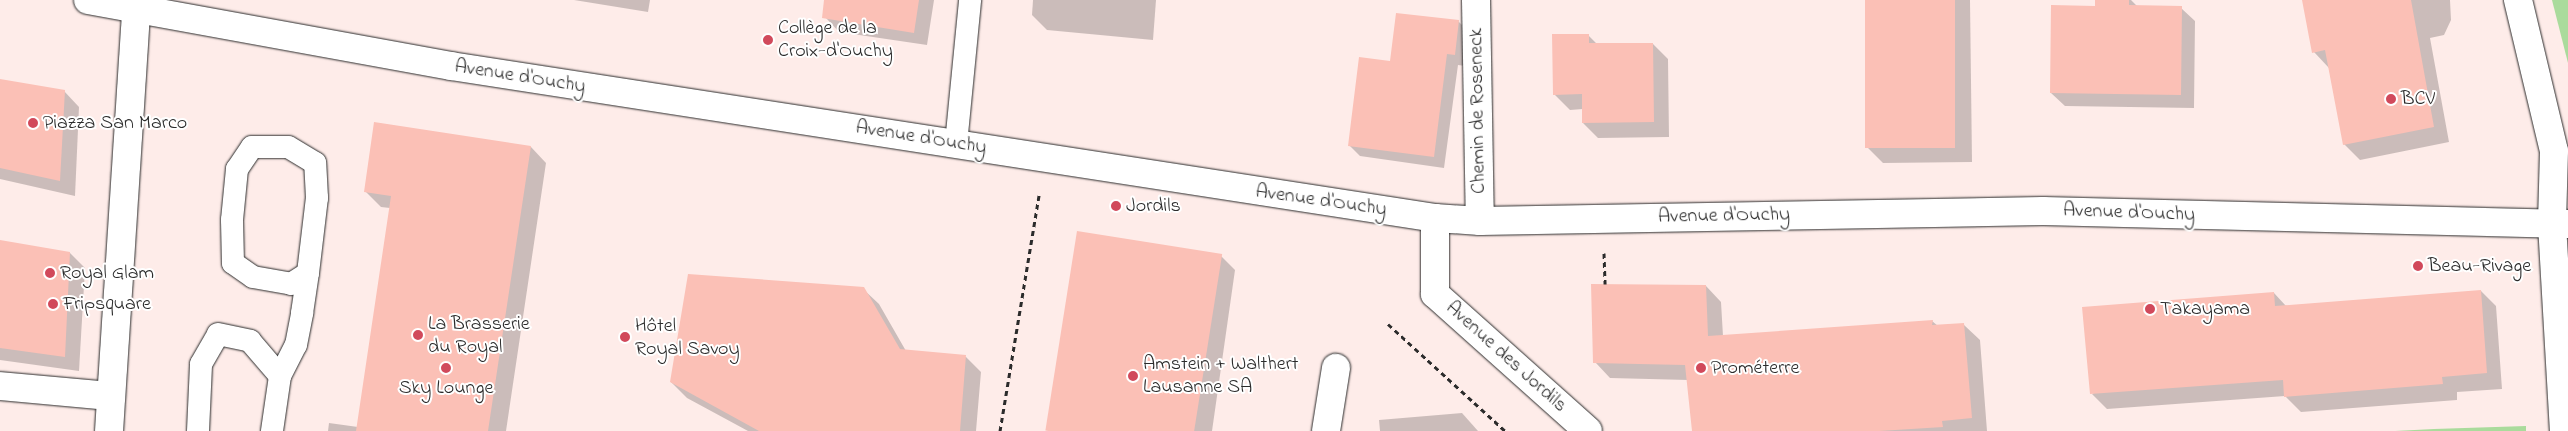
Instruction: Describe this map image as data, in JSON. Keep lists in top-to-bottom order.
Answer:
{
  "streets": {
    "main road": ["Avenue d'Ouchy", "Chemin de Roseneck", "Avenue des Jordils"]
  },
  "crossings": [
    ["Avenue d'Ouchy", "Chemin de Roseneck"],
    ["Avenue d'Ouchy", "Avenue des Jordils"]
  ],
  "places": [
    "Collège de la Croix-d'Ouchy",
    "BCV",
    "Piazza San Marco",
    "Jordils",
    "Beau-Rivage",
    "Royal Glam",
    "Fripsquare",
    "Takayama",
    "La Brasserie du Royal",
    "Hôtel Royal Savoy",
    "Sky Lounge",
    "Prométerre",
    "Amstein + Walthert Lausanne SA"
  ]
}
